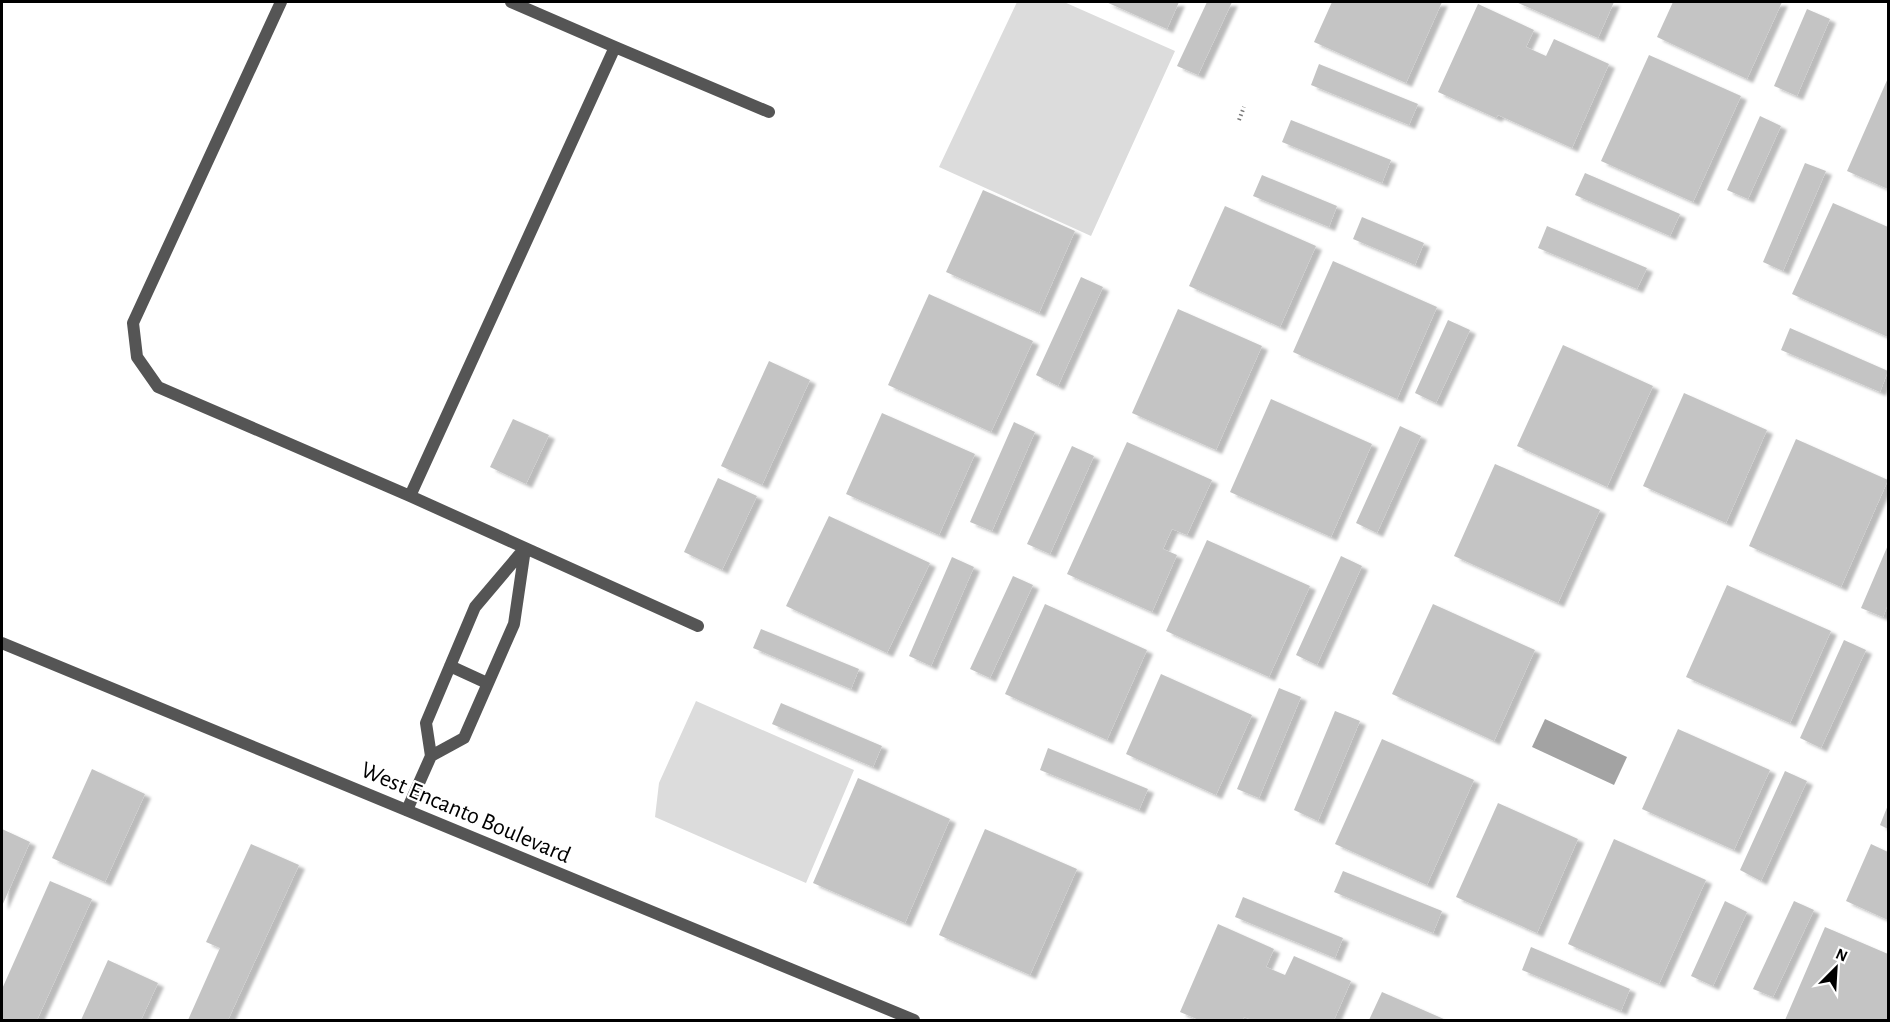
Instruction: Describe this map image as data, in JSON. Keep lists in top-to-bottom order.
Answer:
{
  "streets": {
    "street": ["West Encanto Boulevard"]
  },
  "north": "top right"
}
